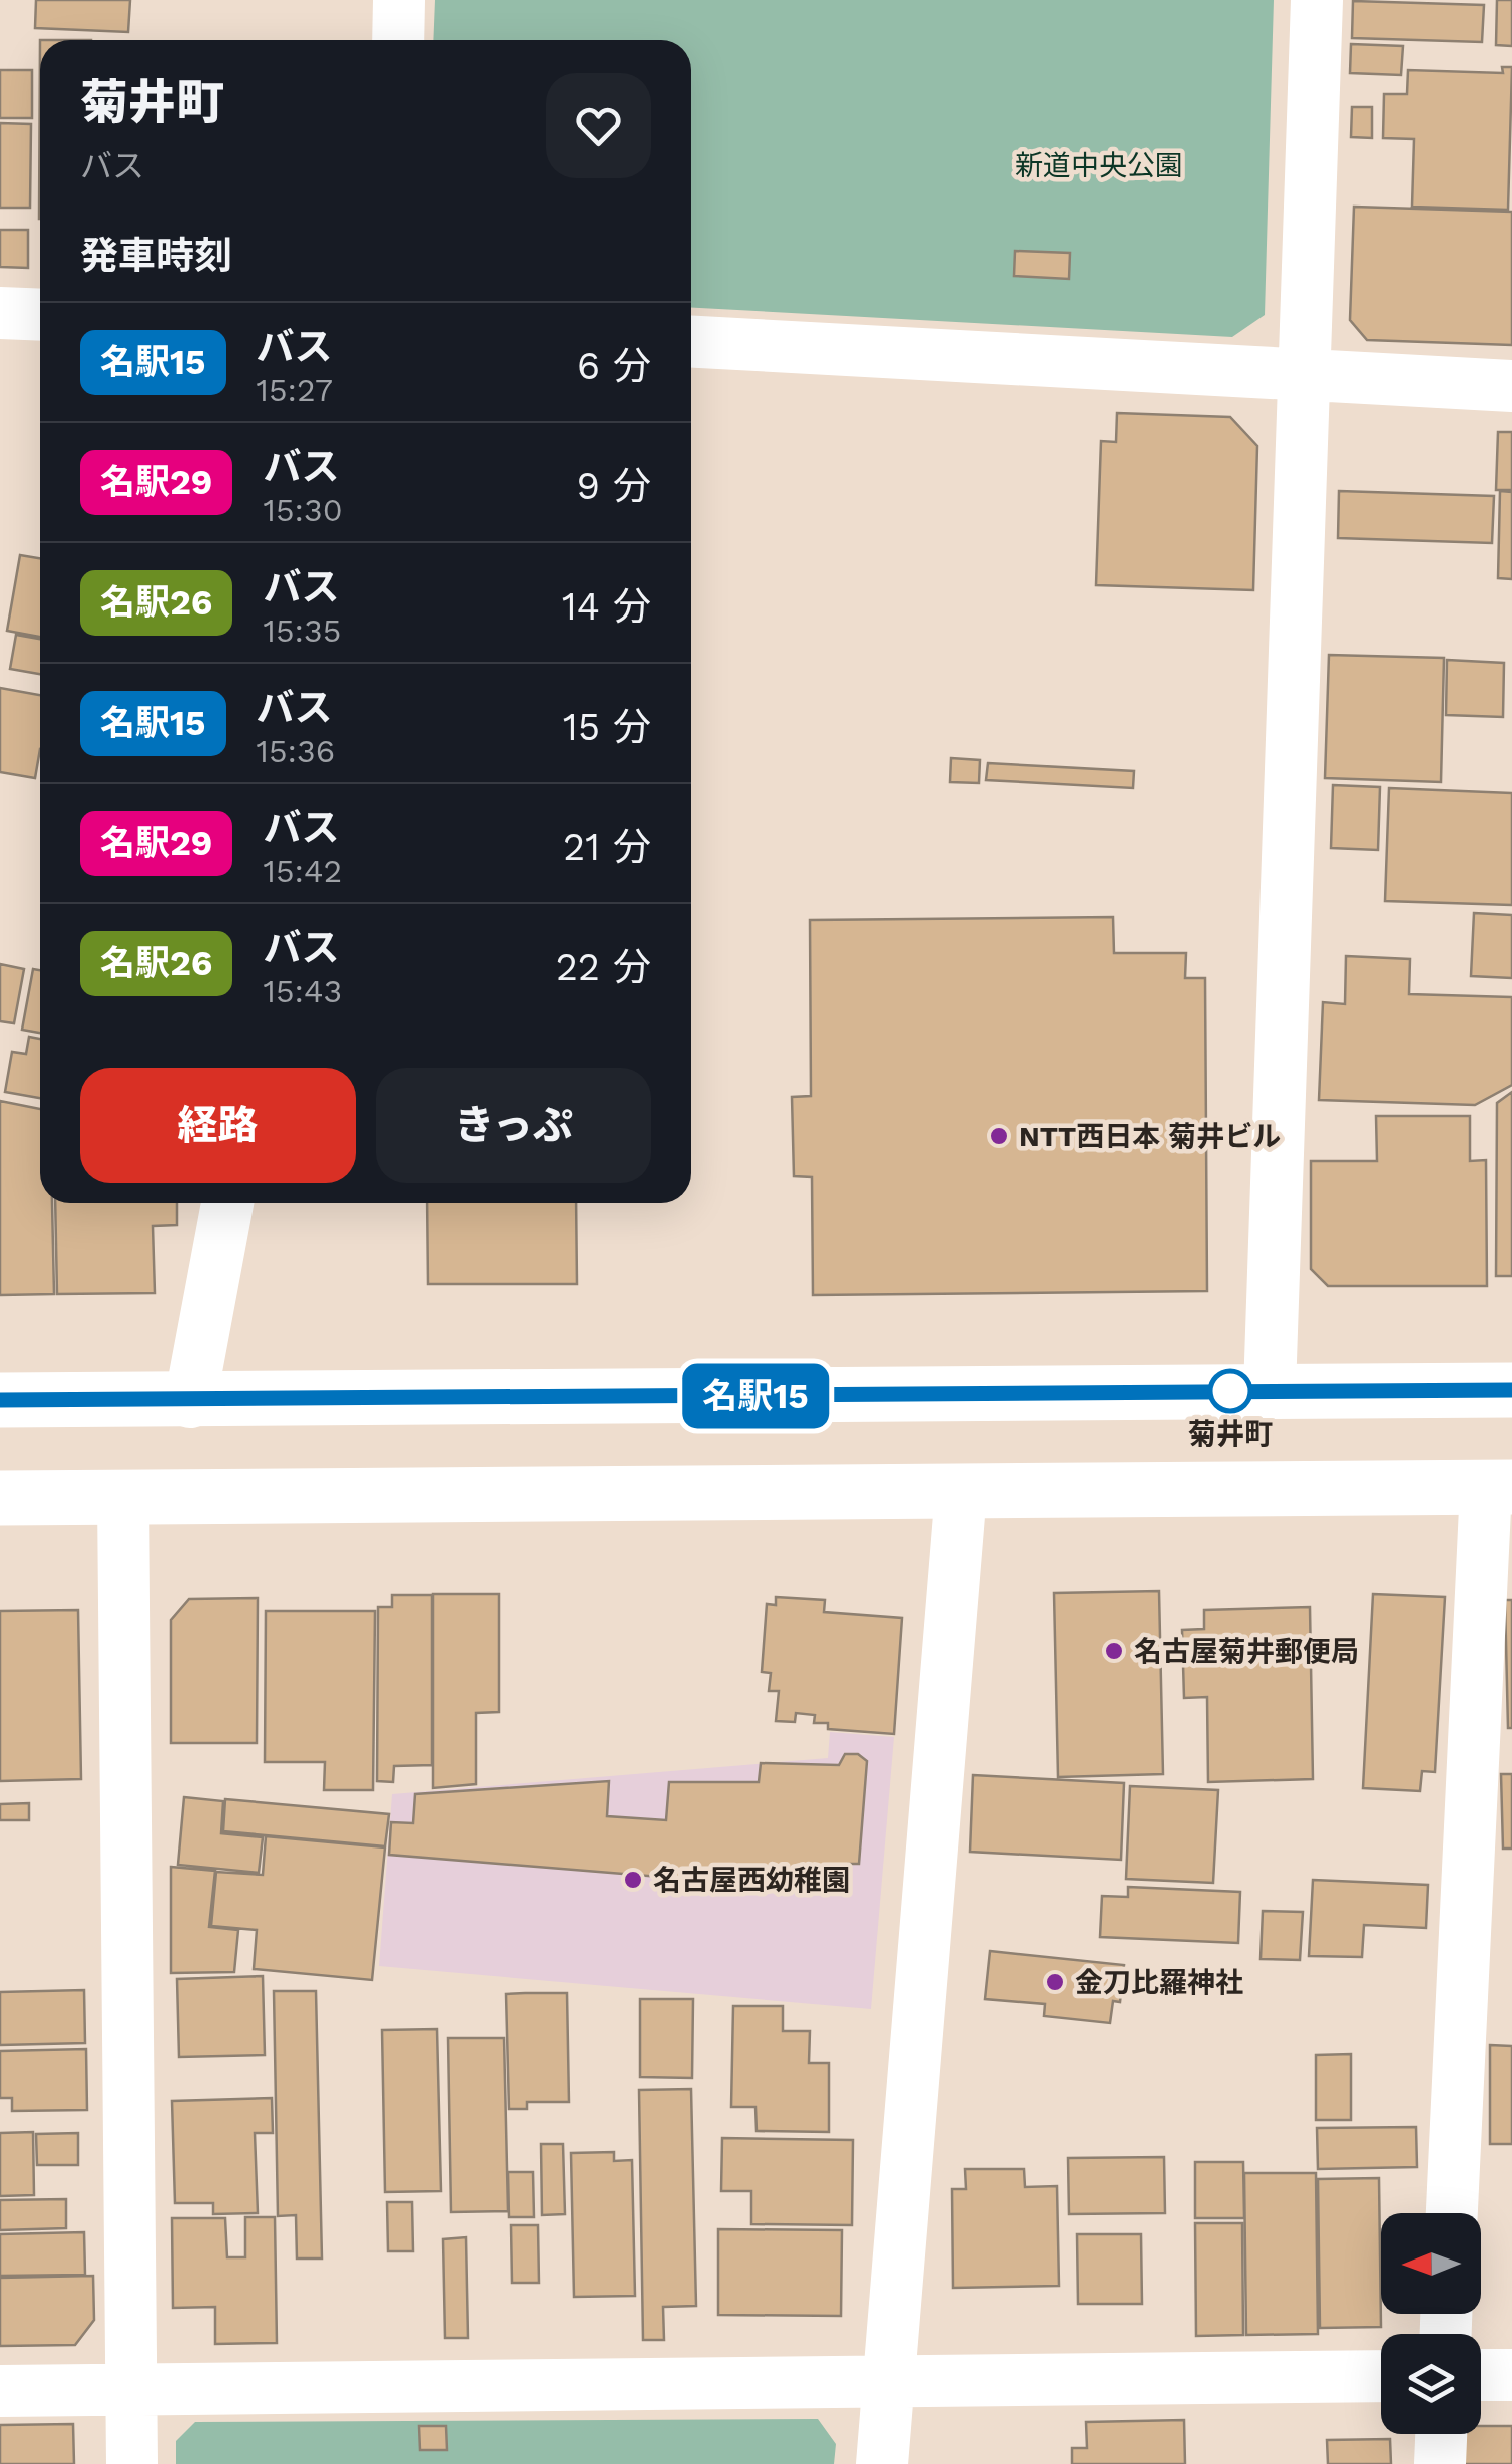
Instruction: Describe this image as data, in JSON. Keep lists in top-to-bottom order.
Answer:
{
  "parks": ["新道中央公園"],
  "places": [
    "NTT西日本 菊井ビル",
    "菊井町",
    "名古屋菊井郵便局",
    "名古屋西幼稚園",
    "金刀比羅神社"
  ],
  "lines": ["bus line 名駅15"],
  "north": "left",
  "page": {
    "on_map": "名駅15",
    "heading": [
      ["菊井町", "バス"],
      "発車時刻"
    ],
    "list": [
      {
        "mark": "名駅15",
        "name": "バス",
        "note": "15:27",
        "value": "6 分"
      },
      {
        "mark": "名駅29",
        "name": "バス",
        "note": "15:30",
        "value": "9 分"
      },
      {
        "mark": "名駅26",
        "name": "バス",
        "note": "15:35",
        "value": "14 分"
      },
      {
        "mark": "名駅15",
        "name": "バス",
        "note": "15:36",
        "value": "15 分"
      },
      {
        "mark": "名駅29",
        "name": "バス",
        "note": "15:42",
        "value": "21 分"
      },
      {
        "mark": "名駅26",
        "name": "バス",
        "note": "15:43",
        "value": "22 分"
      }
    ],
    "buttons": ["経路", "きっぷ"]
  }
}
